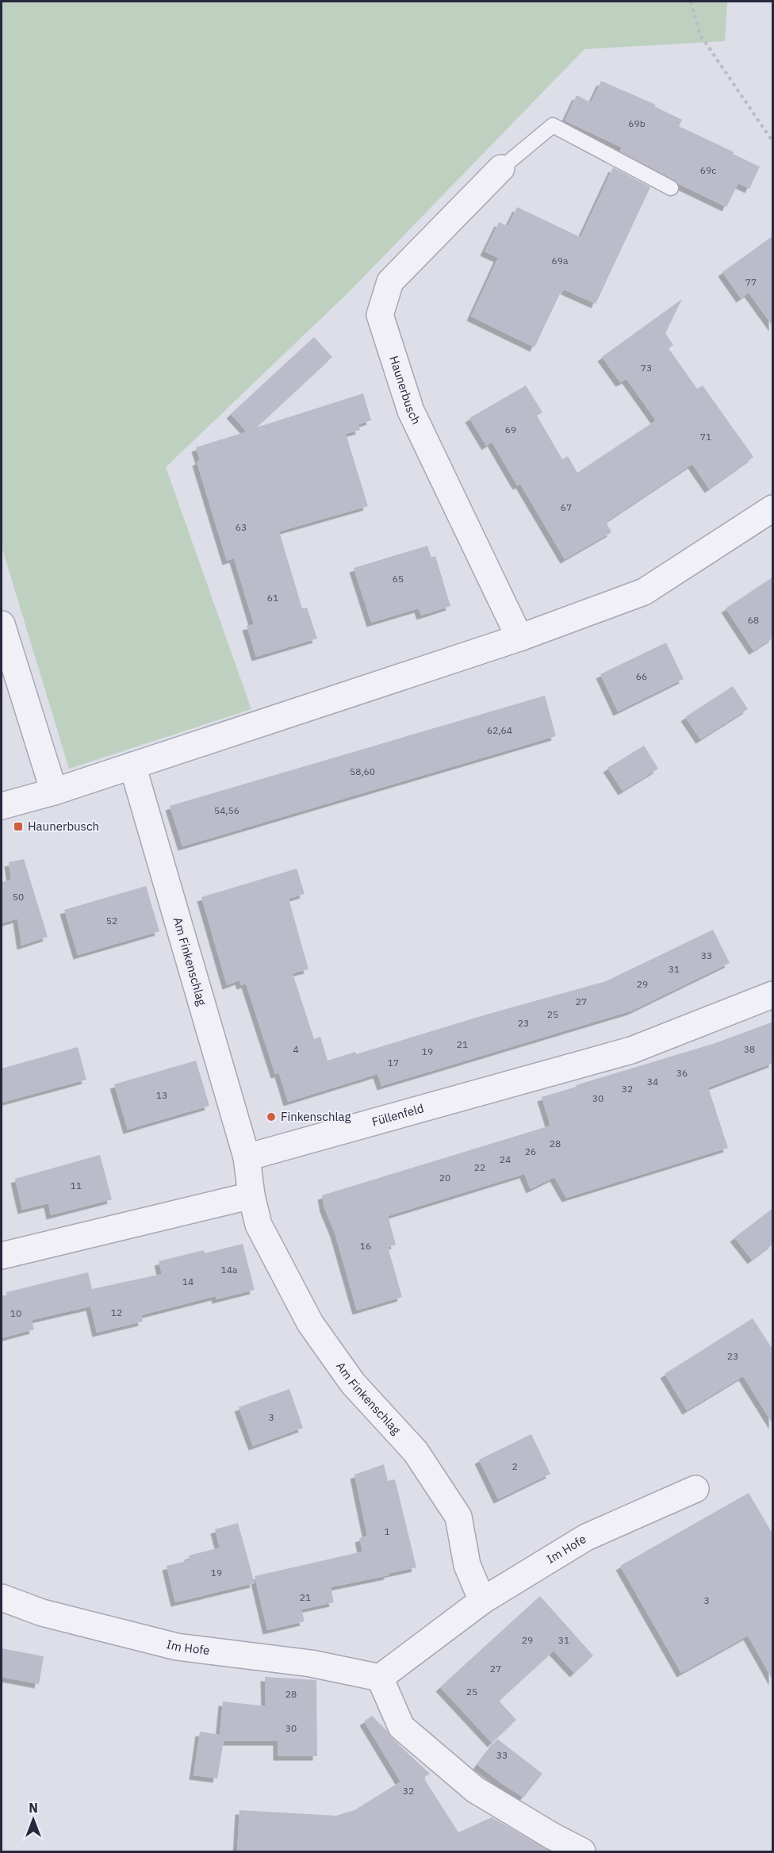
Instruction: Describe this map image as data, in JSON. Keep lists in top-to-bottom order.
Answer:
{
  "streets": {
    "street": [
      "Haunerbusch",
      "Am Finkenschlag",
      "Füllenfeld",
      "Im Hofe"
    ]
  },
  "crossings": [
    ["Am Finkenschlag", "Füllenfeld"],
    ["Am Finkenschlag", "Im Hofe"]
  ],
  "places": {
    "transit": ["Haunerbusch"],
    "other": ["Finkenschlag"]
  },
  "house_numbers": [
    "69b",
    "69c",
    "69a",
    "77",
    "73",
    "69",
    "71",
    "67",
    "63",
    "65",
    "61",
    "68",
    "66",
    "62,64",
    "58,60",
    "54,56",
    "50",
    "52",
    "33",
    "31",
    "29",
    "27",
    "25",
    "23",
    "21",
    "4",
    "38",
    "19",
    "17",
    "36",
    "34",
    "32",
    "13",
    "30",
    "28",
    "26",
    "24",
    "22",
    "20",
    "11",
    "16",
    "14a",
    "14",
    "12",
    "10",
    "23",
    "3",
    "2",
    "1",
    "19",
    "21",
    "3",
    "29",
    "31",
    "27",
    "25",
    "28",
    "30",
    "33",
    "32"
  ],
  "north": "top"
}
